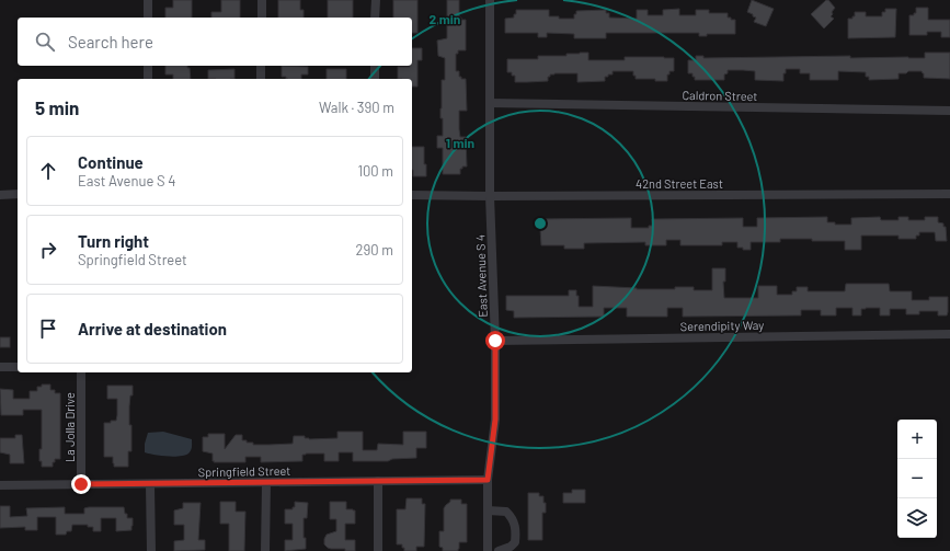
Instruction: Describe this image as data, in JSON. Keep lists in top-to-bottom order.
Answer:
{
  "streets": {
    "street": [
      "Caldron Street",
      "42nd Street East",
      "East Avenue S 4",
      "Serendipity Way",
      "La Jolla Drive",
      "Springfield Street"
    ]
  },
  "crossings": [
    ["Caldron Street", "East Avenue S 4"],
    ["42nd Street East", "East Avenue S 4"],
    ["East Avenue S 4", "Serendipity Way"],
    ["East Avenue S 4", "Springfield Street"],
    ["La Jolla Drive", "Springfield Street"]
  ],
  "page": {
    "search": "Search here",
    "heading": ["5 min", "Walk · 390 m"],
    "list": [
      ["Continue", "East Avenue S 4", "100 m"],
      ["Turn right", "Springfield Street", "290 m"],
      "Arrive at destination"
    ],
    "map_buttons": ["+", "−"]
  },
  "rings": ["2 min", "1 min"]
}
